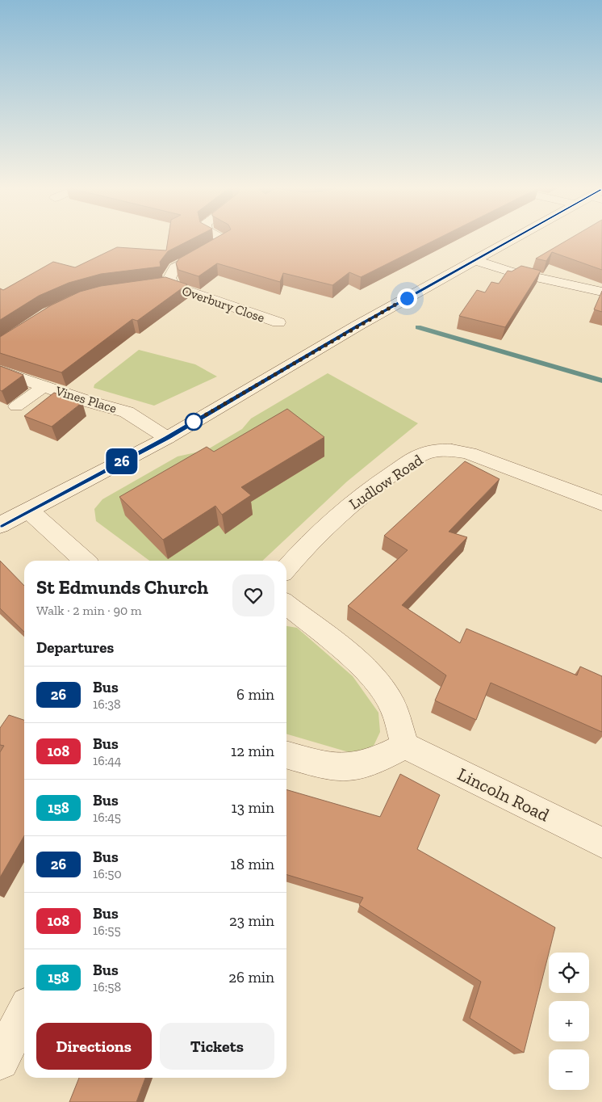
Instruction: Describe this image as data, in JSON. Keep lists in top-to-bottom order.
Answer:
{
  "streets": {
    "street": [
      "Overbury Close",
      "Vines Place",
      "Ludlow Road",
      "Lincoln Road"
    ]
  },
  "lines": ["bus line 26"],
  "page": {
    "on_map": "26",
    "heading": [
      ["St Edmunds Church", "Walk · 2 min · 90 m"],
      "Departures"
    ],
    "list": [
      {
        "mark": "26",
        "name": "Bus",
        "note": "16:38",
        "value": "6 min"
      },
      {
        "mark": "108",
        "name": "Bus",
        "note": "16:44",
        "value": "12 min"
      },
      {
        "mark": "158",
        "name": "Bus",
        "note": "16:45",
        "value": "13 min"
      },
      {
        "mark": "26",
        "name": "Bus",
        "note": "16:50",
        "value": "18 min"
      },
      {
        "mark": "108",
        "name": "Bus",
        "note": "16:55",
        "value": "23 min"
      },
      {
        "mark": "158",
        "name": "Bus",
        "note": "16:58",
        "value": "26 min"
      }
    ],
    "map_buttons": ["+", "−"],
    "buttons": ["Directions", "Tickets"]
  }
}
